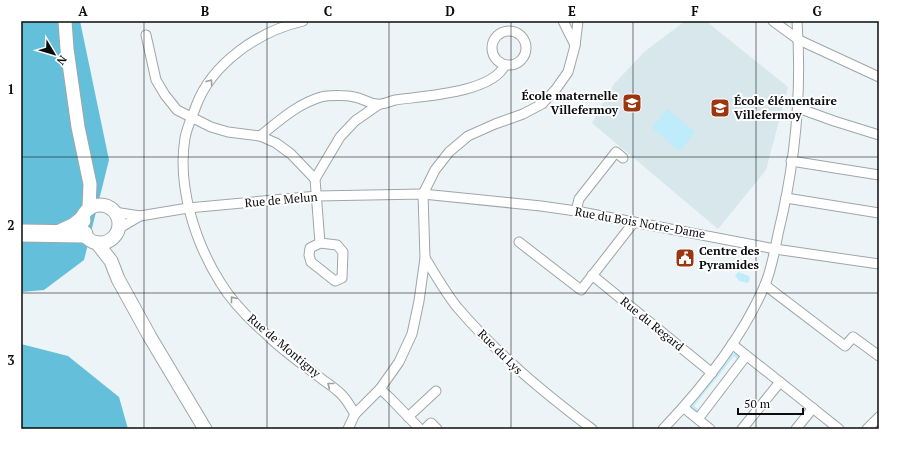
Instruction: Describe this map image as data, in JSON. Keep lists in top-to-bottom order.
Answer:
{
  "streets": {
    "street": [
      "Rue de Melun",
      "Rue du Bois Notre-Dame",
      "Rue du Regard",
      "Rue de Montigny",
      "Rue du Lys"
    ]
  },
  "crossings": [
    ["Rue de Melun", "Rue du Bois Notre-Dame"],
    ["Rue de Melun", "Rue de Montigny"]
  ],
  "places": {
    "school or university": ["École maternelle Villefermoy", "École élémentaire Villefermoy"],
    "public building": ["Centre des Pyramides"]
  },
  "scale_bar": "50 m",
  "north": "bottom right",
  "grid": {
    "columns": [
      "A",
      "B",
      "C",
      "D",
      "E",
      "F",
      "G"
    ],
    "rows": ["1", "2", "3"]
  }
}
